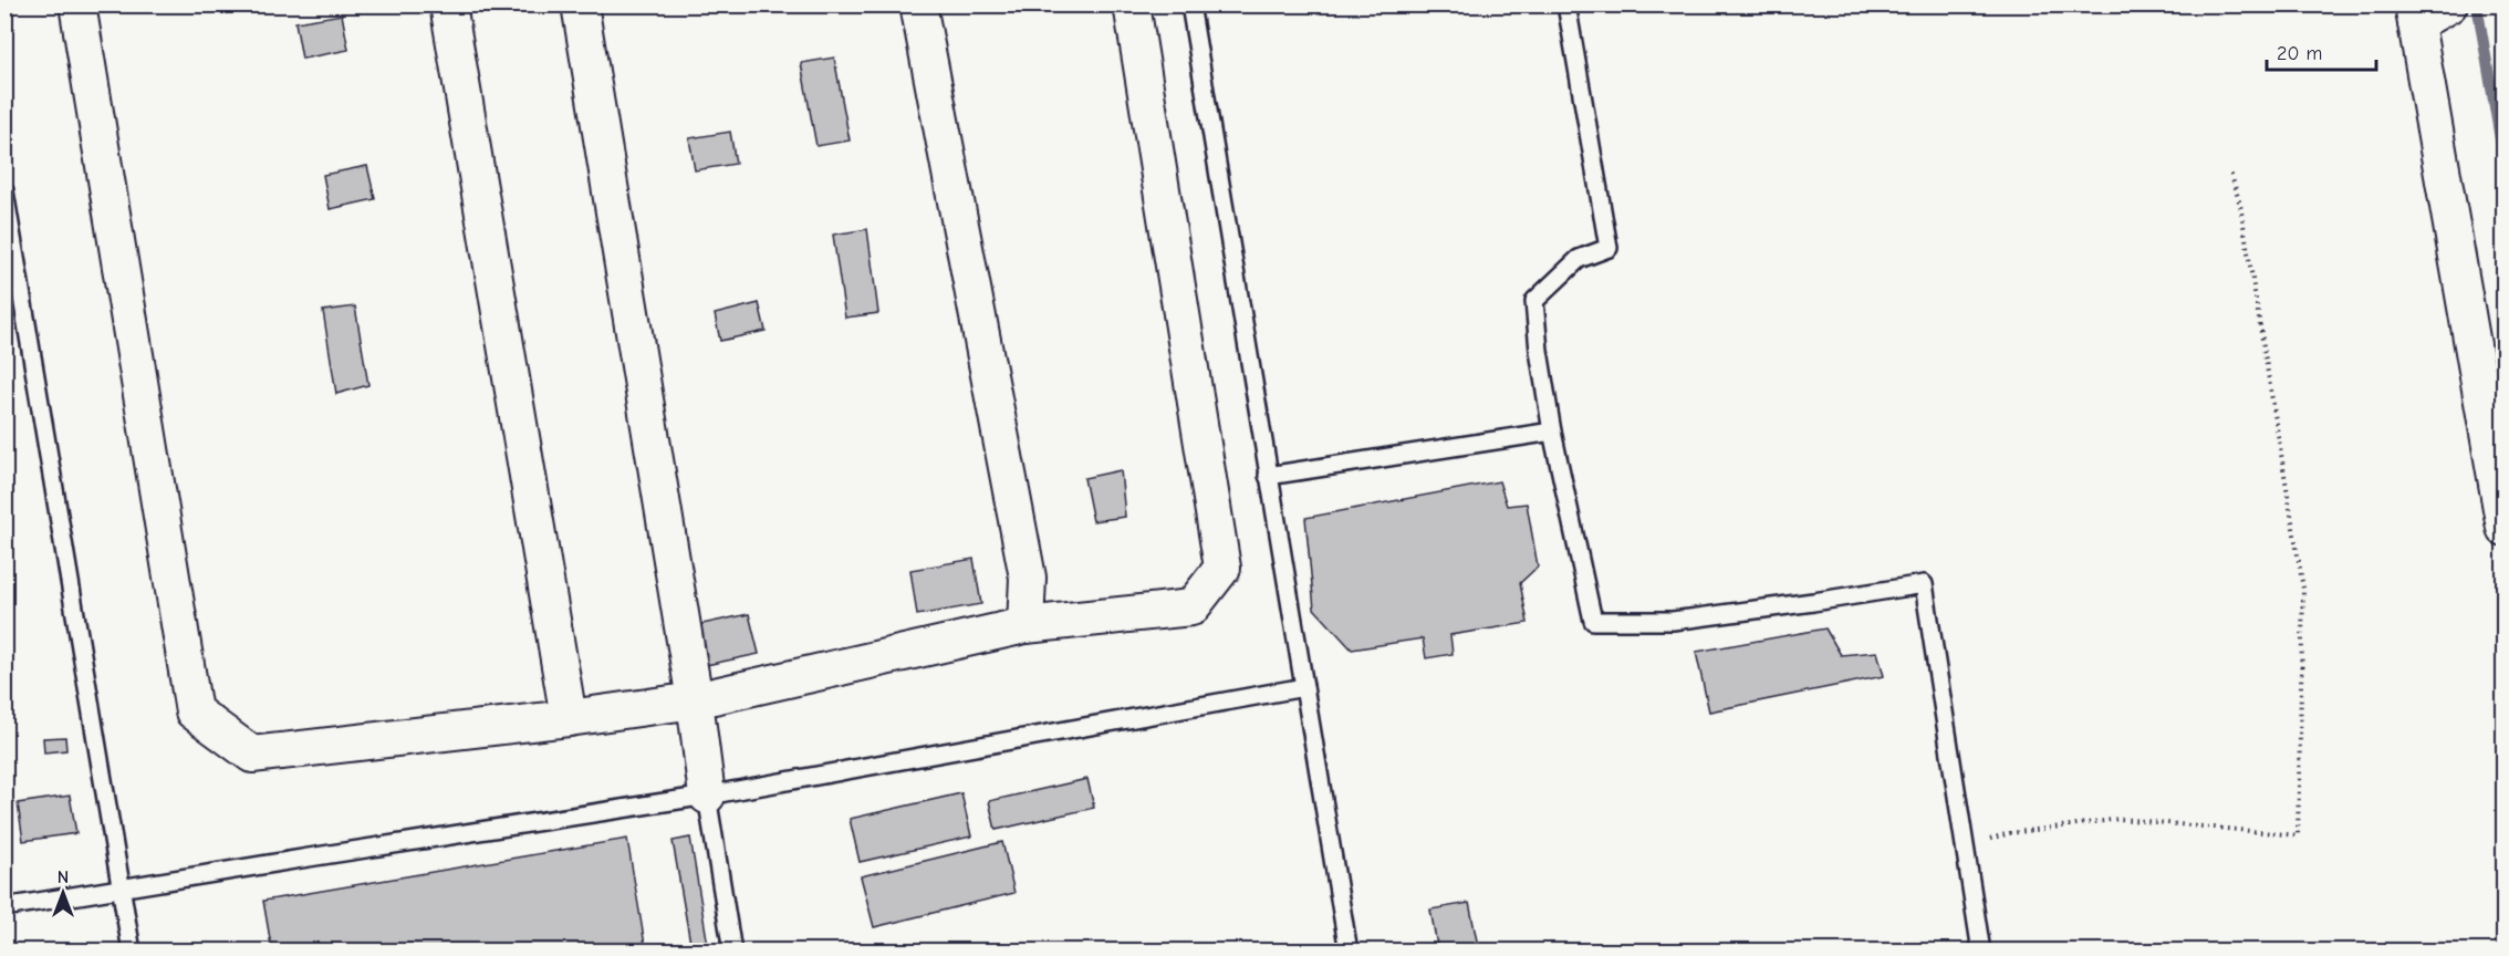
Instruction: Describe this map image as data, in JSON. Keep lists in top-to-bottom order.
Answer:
{
  "scale_bar": "20 m",
  "north": "top"
}
